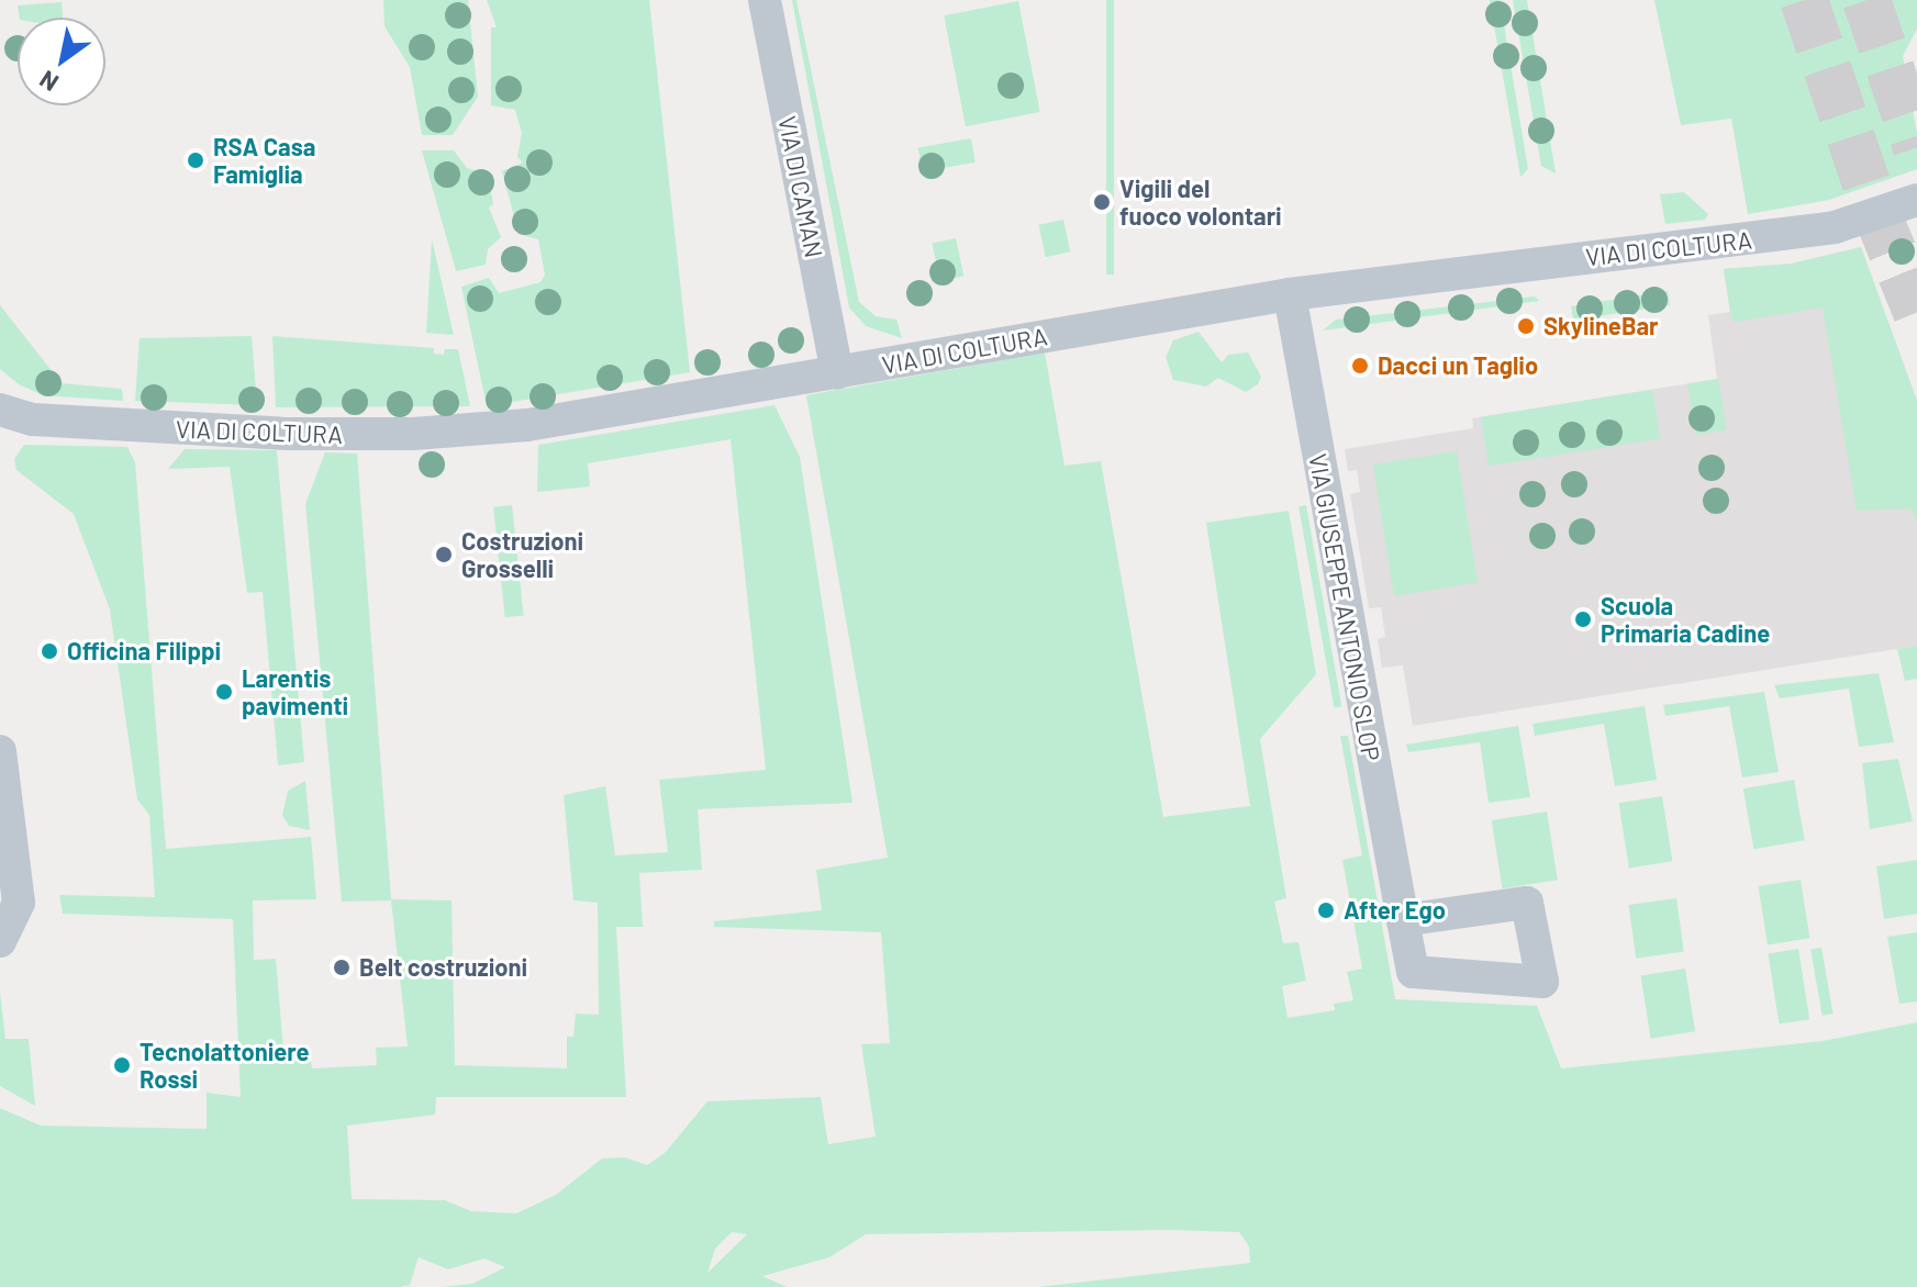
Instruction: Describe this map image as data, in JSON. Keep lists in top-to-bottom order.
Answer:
{
  "streets": {
    "street": ["VIA DI CAMAN", "VIA DI COLTURA", "VIA GIUSEPPE ANTONIO SLOP"]
  },
  "crossings": [
    ["VIA DI CAMAN", "VIA DI COLTURA"],
    ["VIA DI COLTURA", "VIA GIUSEPPE ANTONIO SLOP"]
  ],
  "places": [
    "RSA Casa Famiglia",
    "Vigili del fuoco volontari",
    "SkylineBar",
    "Dacci un Taglio",
    "Costruzioni Grosselli",
    "Scuola Primaria Cadine",
    "Officina Filippi",
    "Larentis pavimenti",
    "After Ego",
    "Belt costruzioni",
    "Tecnolattoniere Rossi"
  ],
  "north": "bottom left"
}
